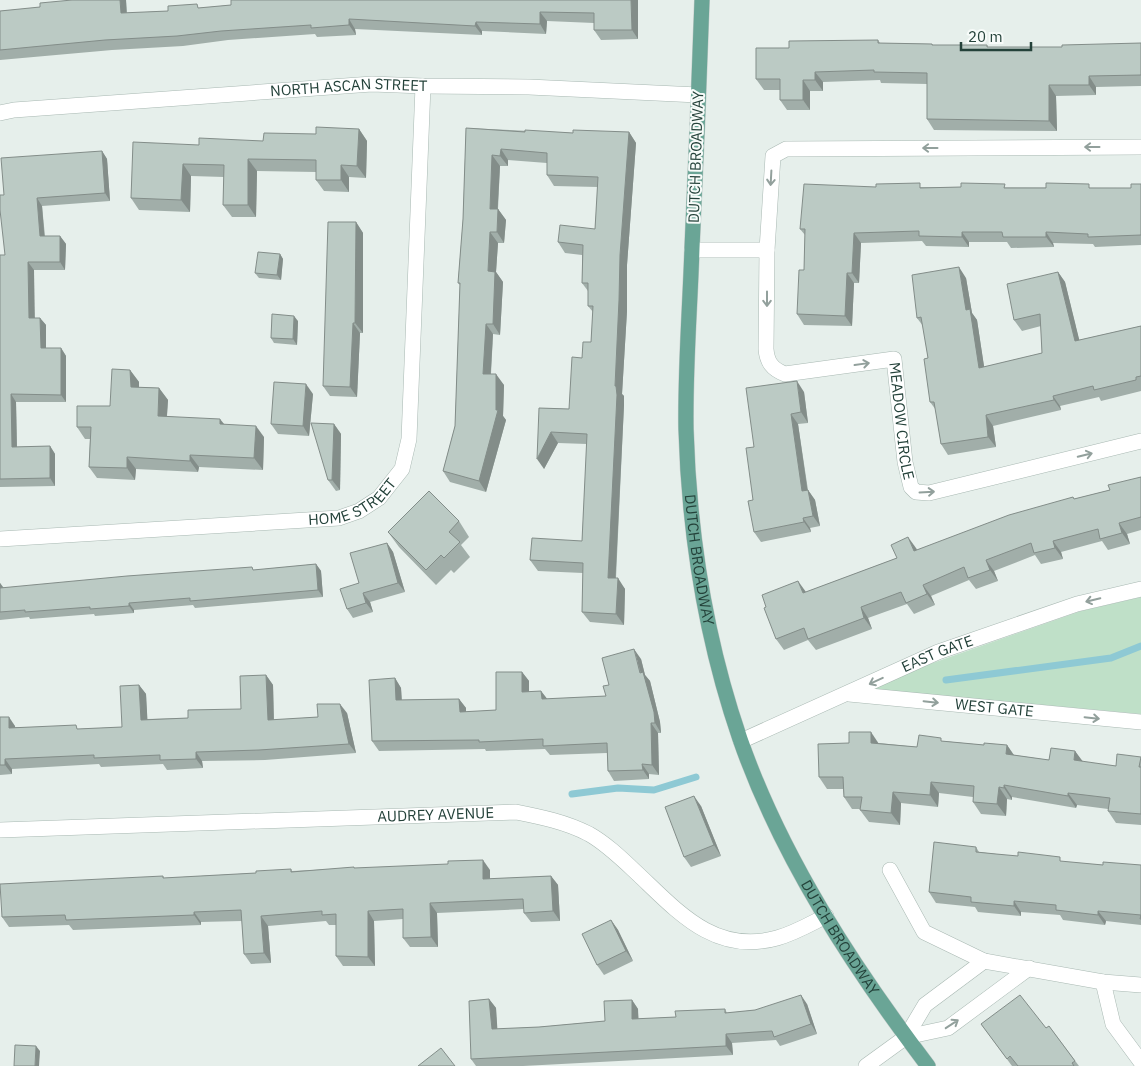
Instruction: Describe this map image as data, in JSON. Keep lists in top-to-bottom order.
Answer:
{
  "streets": {
    "main road": ["DUTCH BROADWAY"],
    "street": [
      "NORTH ASCAN STREET",
      "MEADOW CIRCLE",
      "HOME STREET",
      "EAST GATE",
      "WEST GATE",
      "AUDREY AVENUE"
    ]
  },
  "crossings": [
    ["NORTH ASCAN STREET", "DUTCH BROADWAY"],
    ["NORTH ASCAN STREET", "HOME STREET"],
    ["DUTCH BROADWAY", "EAST GATE"],
    ["DUTCH BROADWAY", "AUDREY AVENUE"],
    ["EAST GATE", "WEST GATE"]
  ],
  "one_way": ["EAST GATE", "WEST GATE"],
  "scale_bar": "20 m"
}
